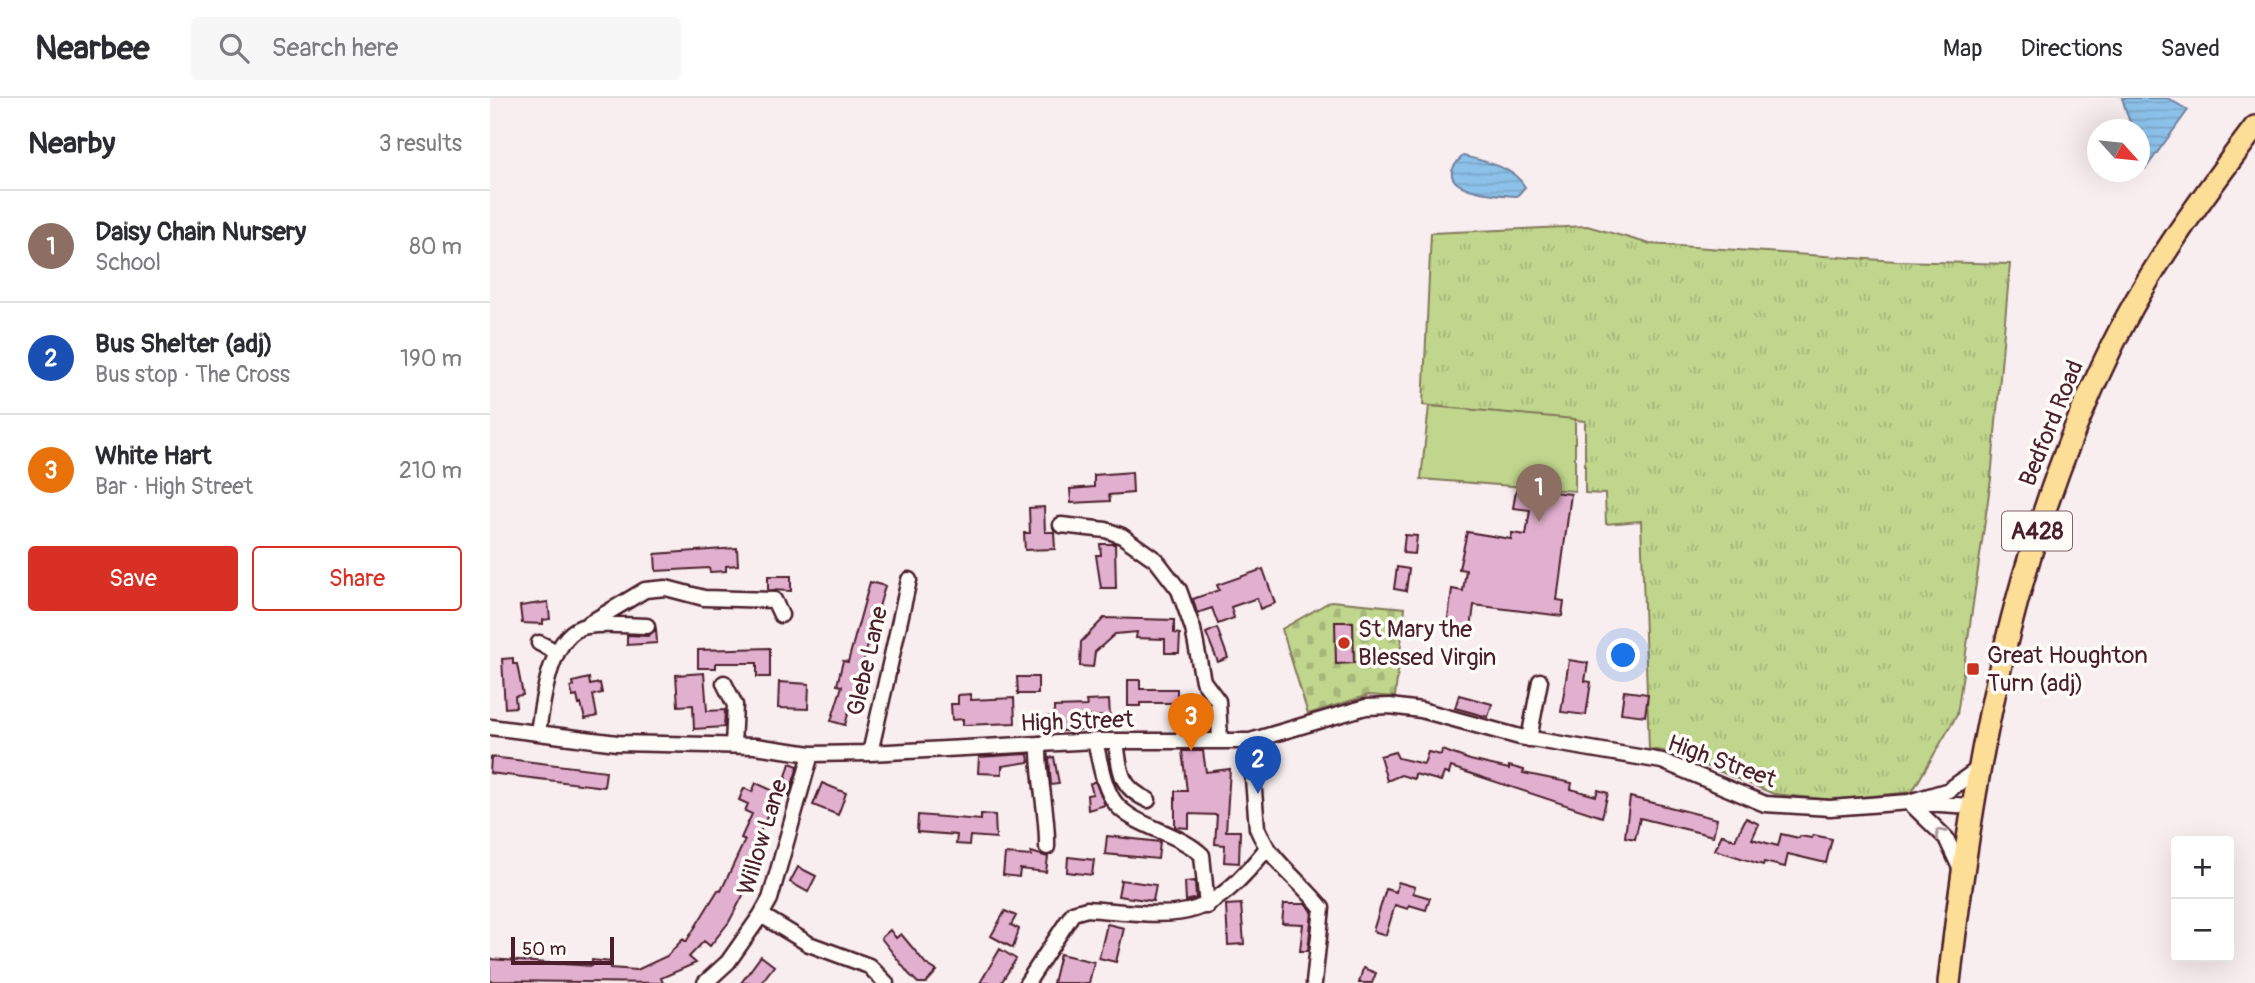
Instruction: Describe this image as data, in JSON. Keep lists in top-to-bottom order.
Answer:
{
  "streets": {
    "highway": ["Bedford Road", "A428"],
    "street": ["Glebe Lane", "High Street", "Willow Lane"]
  },
  "crossings": [
    ["Bedford Road", "High Street"],
    ["Glebe Lane", "High Street"],
    ["High Street", "Willow Lane"]
  ],
  "places": {
    "other": ["St Mary the Blessed Virgin"],
    "transit": ["Great Houghton Turn (adj)"]
  },
  "scale_bar": "50 m",
  "north": "bottom right",
  "page": {
    "header": "Nearbee",
    "search": "Search here",
    "nav": ["Map", "Directions", "Saved"],
    "heading": ["Nearby", "3 results"],
    "list": [
      {
        "mark": "1",
        "name": "Daisy Chain Nursery",
        "note": "School",
        "value": "80 m"
      },
      {
        "mark": "2",
        "name": "Bus Shelter (adj)",
        "note": "Bus stop · The Cross",
        "value": "190 m"
      },
      {
        "mark": "3",
        "name": "White Hart",
        "note": "Bar · High Street",
        "value": "210 m"
      }
    ],
    "pins": ["1", "3", "2"],
    "buttons": ["Save", "Share"],
    "map_buttons": ["+", "−"],
    "scale": "50 m"
  }
}
